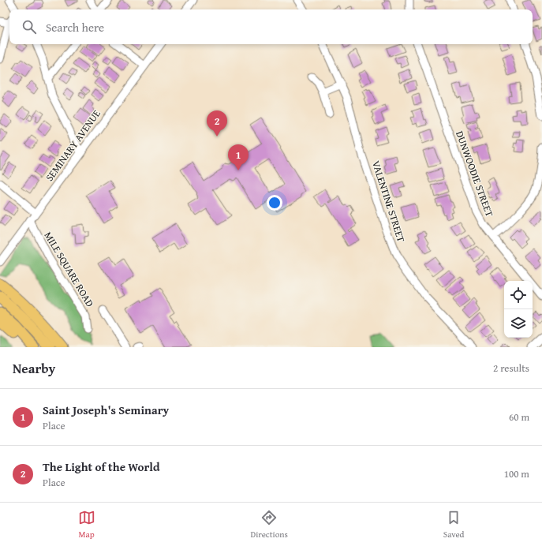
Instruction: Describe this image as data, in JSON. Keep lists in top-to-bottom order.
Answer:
{
  "streets": {
    "street": [
      "SEMINARY AVENUE",
      "DUNWOODIE STREET",
      "VALENTINE STREET",
      "MILE SQUARE ROAD"
    ]
  },
  "crossings": [
    ["SEMINARY AVENUE", "MILE SQUARE ROAD"]
  ],
  "page": {
    "search": "Search here",
    "pins": ["2", "1"],
    "heading": ["Nearby", "2 results"],
    "list": [
      {
        "mark": "1",
        "name": "Saint Joseph's Seminary",
        "note": "Place",
        "value": "60 m"
      },
      {
        "mark": "2",
        "name": "The Light of the World",
        "note": "Place",
        "value": "100 m"
      }
    ],
    "nav": ["Map", "Directions", "Saved"]
  }
}
